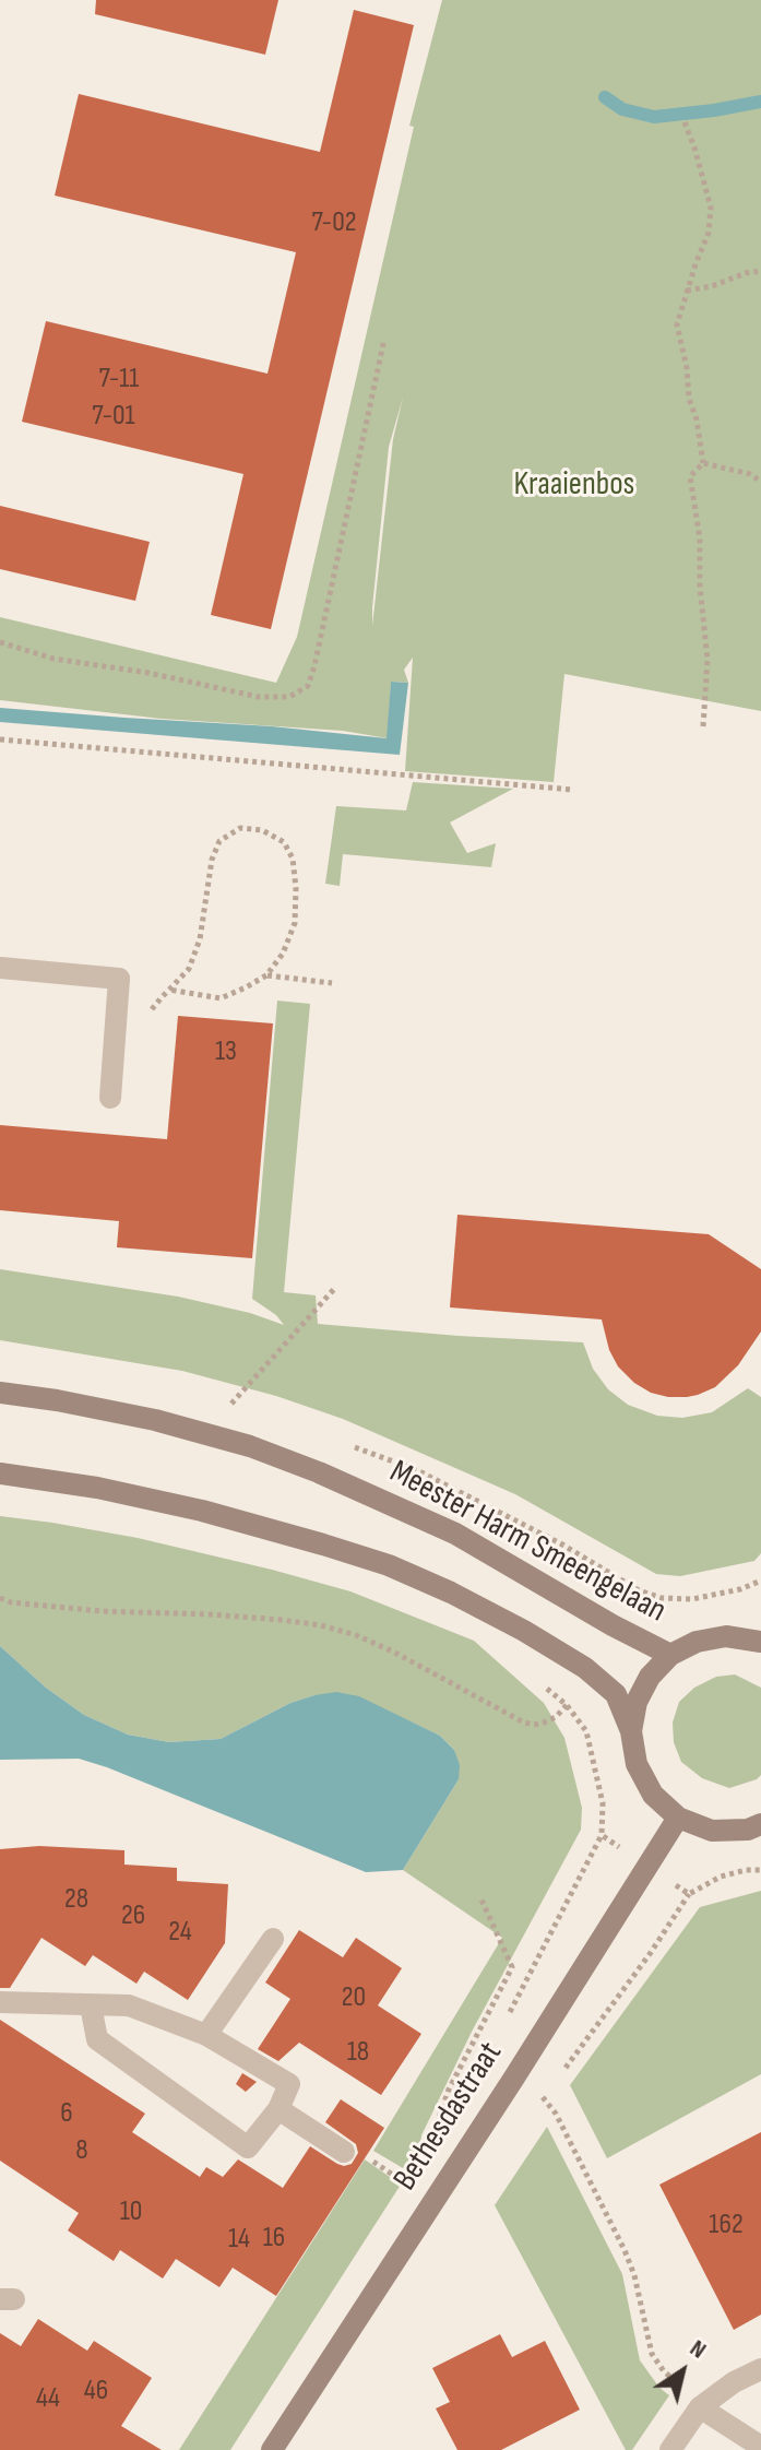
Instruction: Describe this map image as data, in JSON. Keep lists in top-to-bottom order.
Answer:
{
  "streets": {
    "street": ["Meester Harm Smeengelaan", "Bethesdastraat"]
  },
  "parks": ["Kraaienbos"],
  "house_numbers": [
    "7-02",
    "7-11",
    "7-01",
    "13",
    "28",
    "26",
    "24",
    "20",
    "18",
    "6",
    "8",
    "10",
    "162",
    "16",
    "14",
    "46",
    "44"
  ],
  "north": "top right"
}
